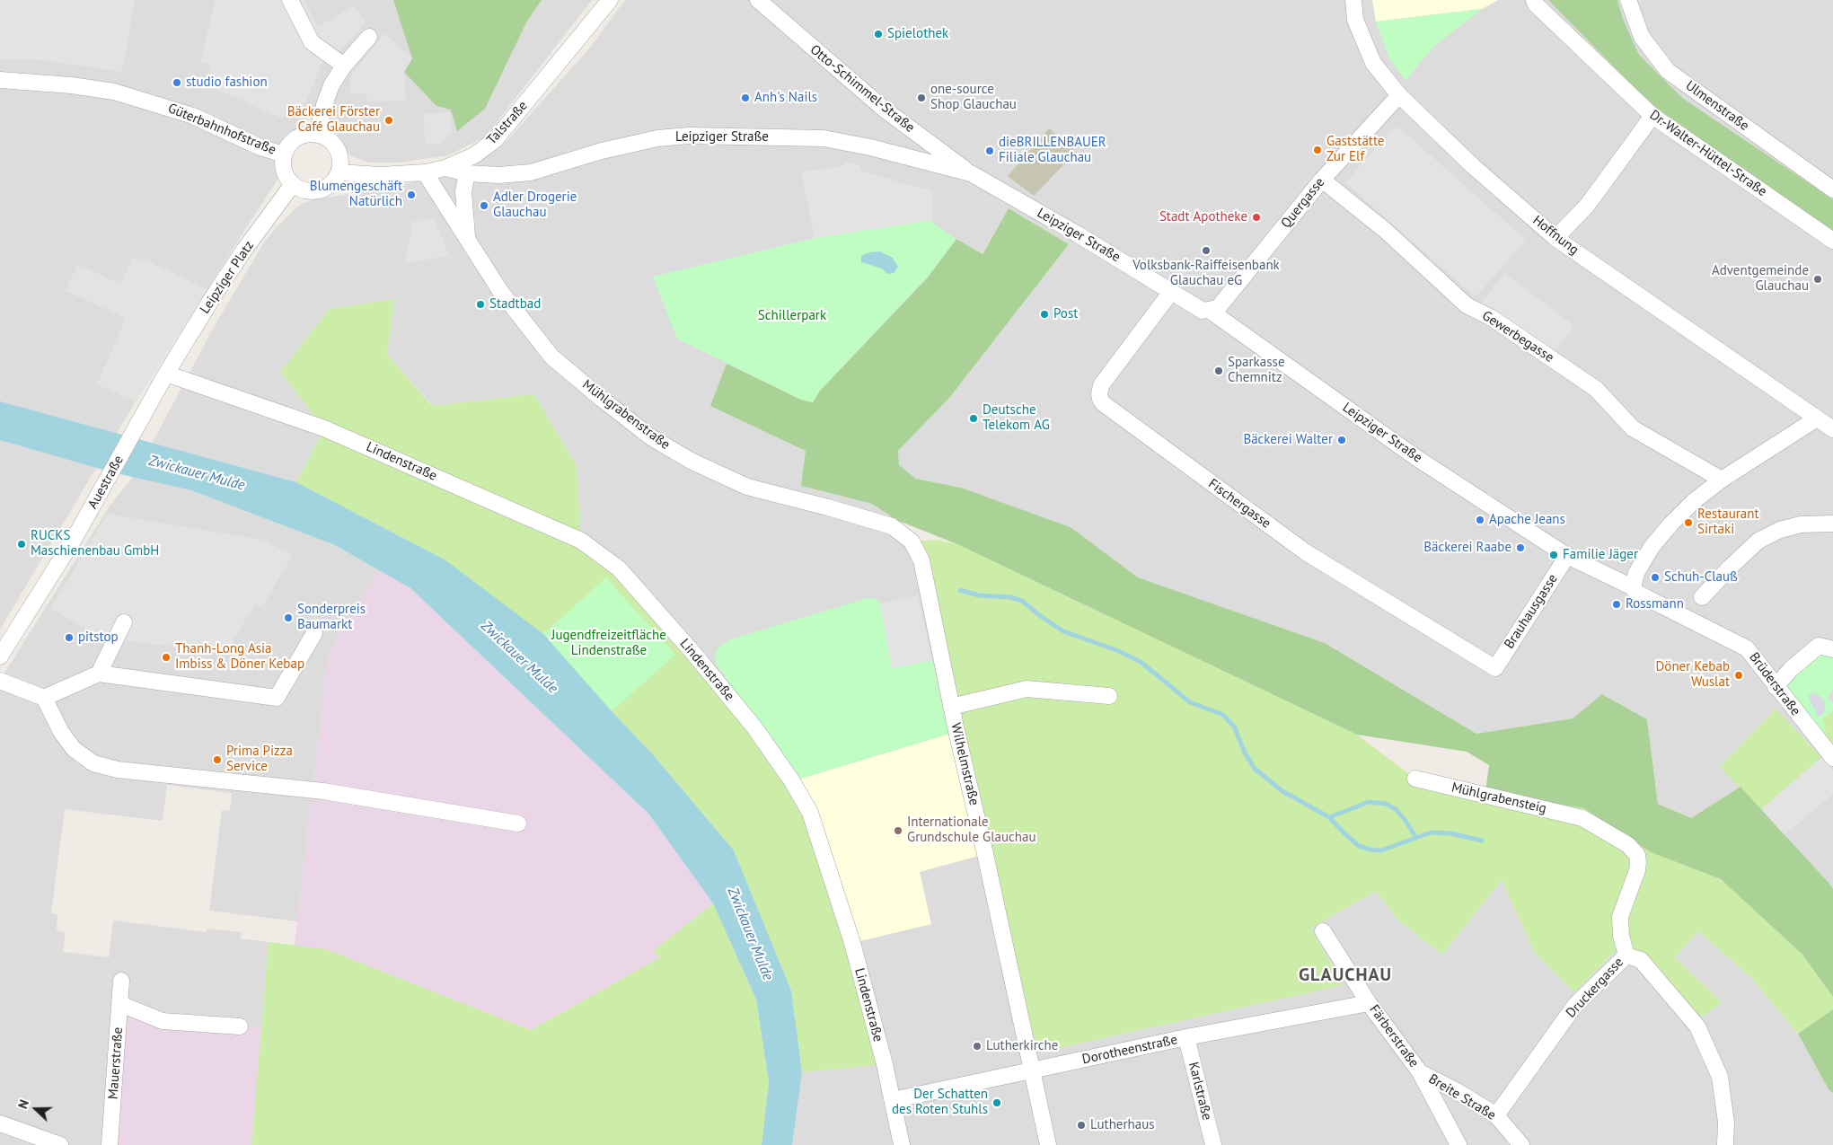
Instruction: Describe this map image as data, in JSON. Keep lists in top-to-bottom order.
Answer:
{
  "streets": {
    "street": [
      "Otto-Schimmel-Straße",
      "Ulmenstraße",
      "Talstraße",
      "Güterbahnhofstraße",
      "Leipziger Straße",
      "Dr.-Walter-Hüttel-Straße",
      "Quergasse",
      "Hoffnung",
      "Leipziger Platz",
      "Gewerbegasse",
      "Mühlgrabenstraße",
      "Lindenstraße",
      "Auestraße",
      "Fischergasse",
      "Brauhausgasse",
      "Brüderstraße",
      "Wilhelmstraße",
      "Mühlgrabensteig",
      "Druckergasse",
      "Färberstraße",
      "Dorotheenstraße",
      "Mauerstraße",
      "Karlstraße",
      "Breite Straße"
    ]
  },
  "crossings": [
    ["Otto-Schimmel-Straße", "Leipziger Straße"],
    ["Talstraße", "Güterbahnhofstraße"],
    ["Talstraße", "Leipziger Straße"],
    ["Talstraße", "Leipziger Platz"],
    ["Talstraße", "Mühlgrabenstraße"],
    ["Güterbahnhofstraße", "Leipziger Platz"],
    ["Leipziger Straße", "Quergasse"],
    ["Leipziger Straße", "Mühlgrabenstraße"],
    ["Leipziger Straße", "Fischergasse"],
    ["Leipziger Straße", "Brauhausgasse"],
    ["Leipziger Straße", "Brüderstraße"],
    ["Quergasse", "Hoffnung"],
    ["Quergasse", "Gewerbegasse"],
    ["Leipziger Platz", "Lindenstraße"],
    ["Leipziger Platz", "Auestraße"],
    ["Mühlgrabenstraße", "Wilhelmstraße"],
    ["Lindenstraße", "Auestraße"],
    ["Lindenstraße", "Dorotheenstraße"],
    ["Fischergasse", "Brauhausgasse"],
    ["Wilhelmstraße", "Dorotheenstraße"],
    ["Mühlgrabensteig", "Druckergasse"],
    ["Druckergasse", "Breite Straße"],
    ["Färberstraße", "Dorotheenstraße"],
    ["Färberstraße", "Breite Straße"],
    ["Dorotheenstraße", "Karlstraße"]
  ],
  "districts": ["GLAUCHAU"],
  "water": ["Zwickauer Mulde"],
  "parks": ["Schillerpark", "Jugendfreizeitfläche Lindenstraße"],
  "places": [
    "Spielothek",
    "studio fashion",
    "Anh's Nails",
    "one-source Shop Glauchau",
    "Bäckerei Förster Café Glauchau",
    "Gaststätte Zur Elf",
    "dieBRILLENBAUER Filiale Glauchau",
    "Blumengeschäft Natürlich",
    "Adler Drogerie Glauchau",
    "Stadt Apotheke",
    "Volksbank-Raiffeisenbank Glauchau eG",
    "Adventgemeinde Glauchau",
    "Stadtbad",
    "Post",
    "Sparkasse Chemnitz",
    "Deutsche Telekom AG",
    "Bäckerei Walter",
    "Apache Jeans",
    "Restaurant Sirtaki",
    "RUCKS Maschienenbau GmbH",
    "Bäckerei Raabe",
    "Familie Jäger",
    "Schuh-Clauß",
    "Rossmann",
    "Sonderpreis Baumarkt",
    "pitstop",
    "Thanh-Long Asia Imbiss & Döner Kebap",
    "Döner Kebab Wuslat",
    "Prima Pizza Service",
    "Internationale Grundschule Glauchau",
    "Lutherkirche",
    "Der Schatten des Roten Stuhls",
    "Lutherhaus"
  ],
  "north": "left"
}
